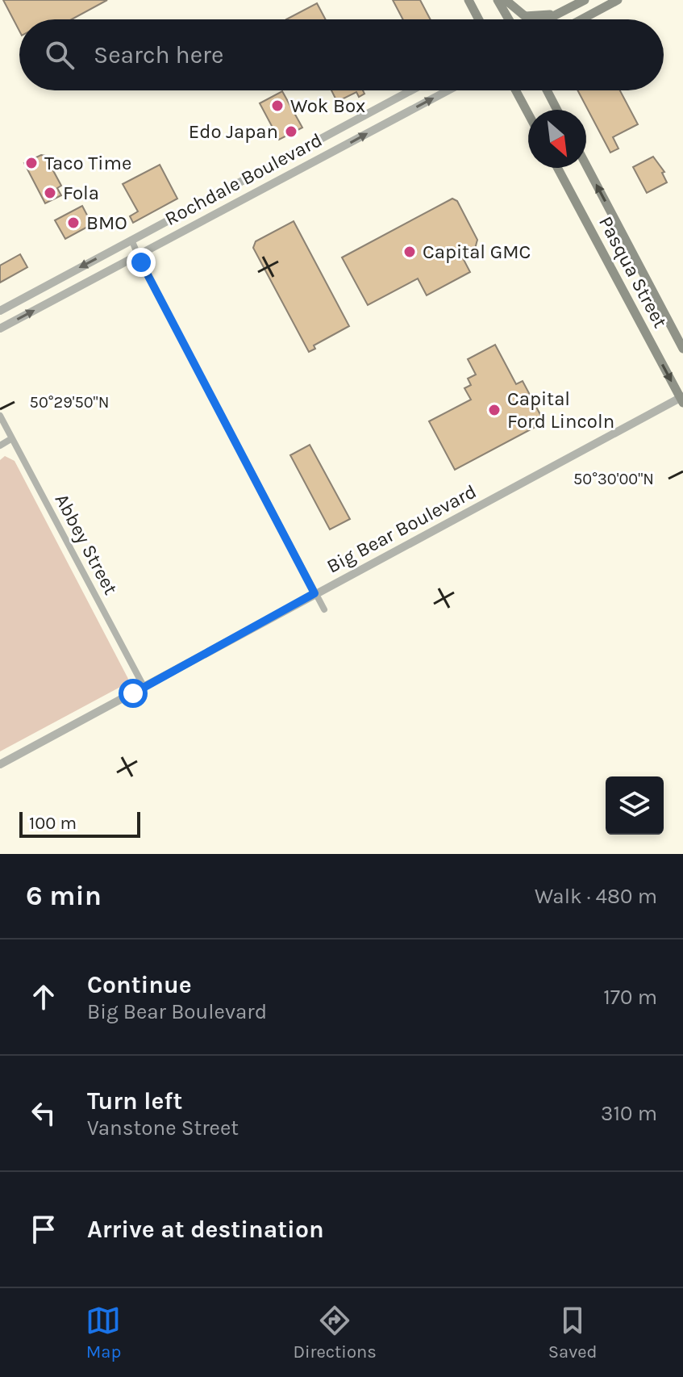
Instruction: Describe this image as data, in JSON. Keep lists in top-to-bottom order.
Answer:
{
  "streets": {
    "main road": ["Pasqua Street"],
    "street": ["Rochdale Boulevard", "Big Bear Boulevard", "Abbey Street"]
  },
  "crossings": [
    ["Pasqua Street", "Big Bear Boulevard"],
    ["Big Bear Boulevard", "Abbey Street"]
  ],
  "places": [
    "Wok Box",
    "Edo Japan",
    "Taco Time",
    "Fola",
    "BMO",
    "Capital GMC",
    "Capital Ford Lincoln"
  ],
  "scale_bar": "100 m",
  "north": "bottom right",
  "page": {
    "search": "Search here",
    "scale": "100 m",
    "heading": ["6 min", "Walk · 480 m"],
    "list": [
      ["Continue", "Big Bear Boulevard", "170 m"],
      ["Turn left", "Vanstone Street", "310 m"],
      "Arrive at destination"
    ],
    "nav": ["Map", "Directions", "Saved"]
  },
  "coordinates": ["50°29'50\"N", "50°30'00\"N"]
}
